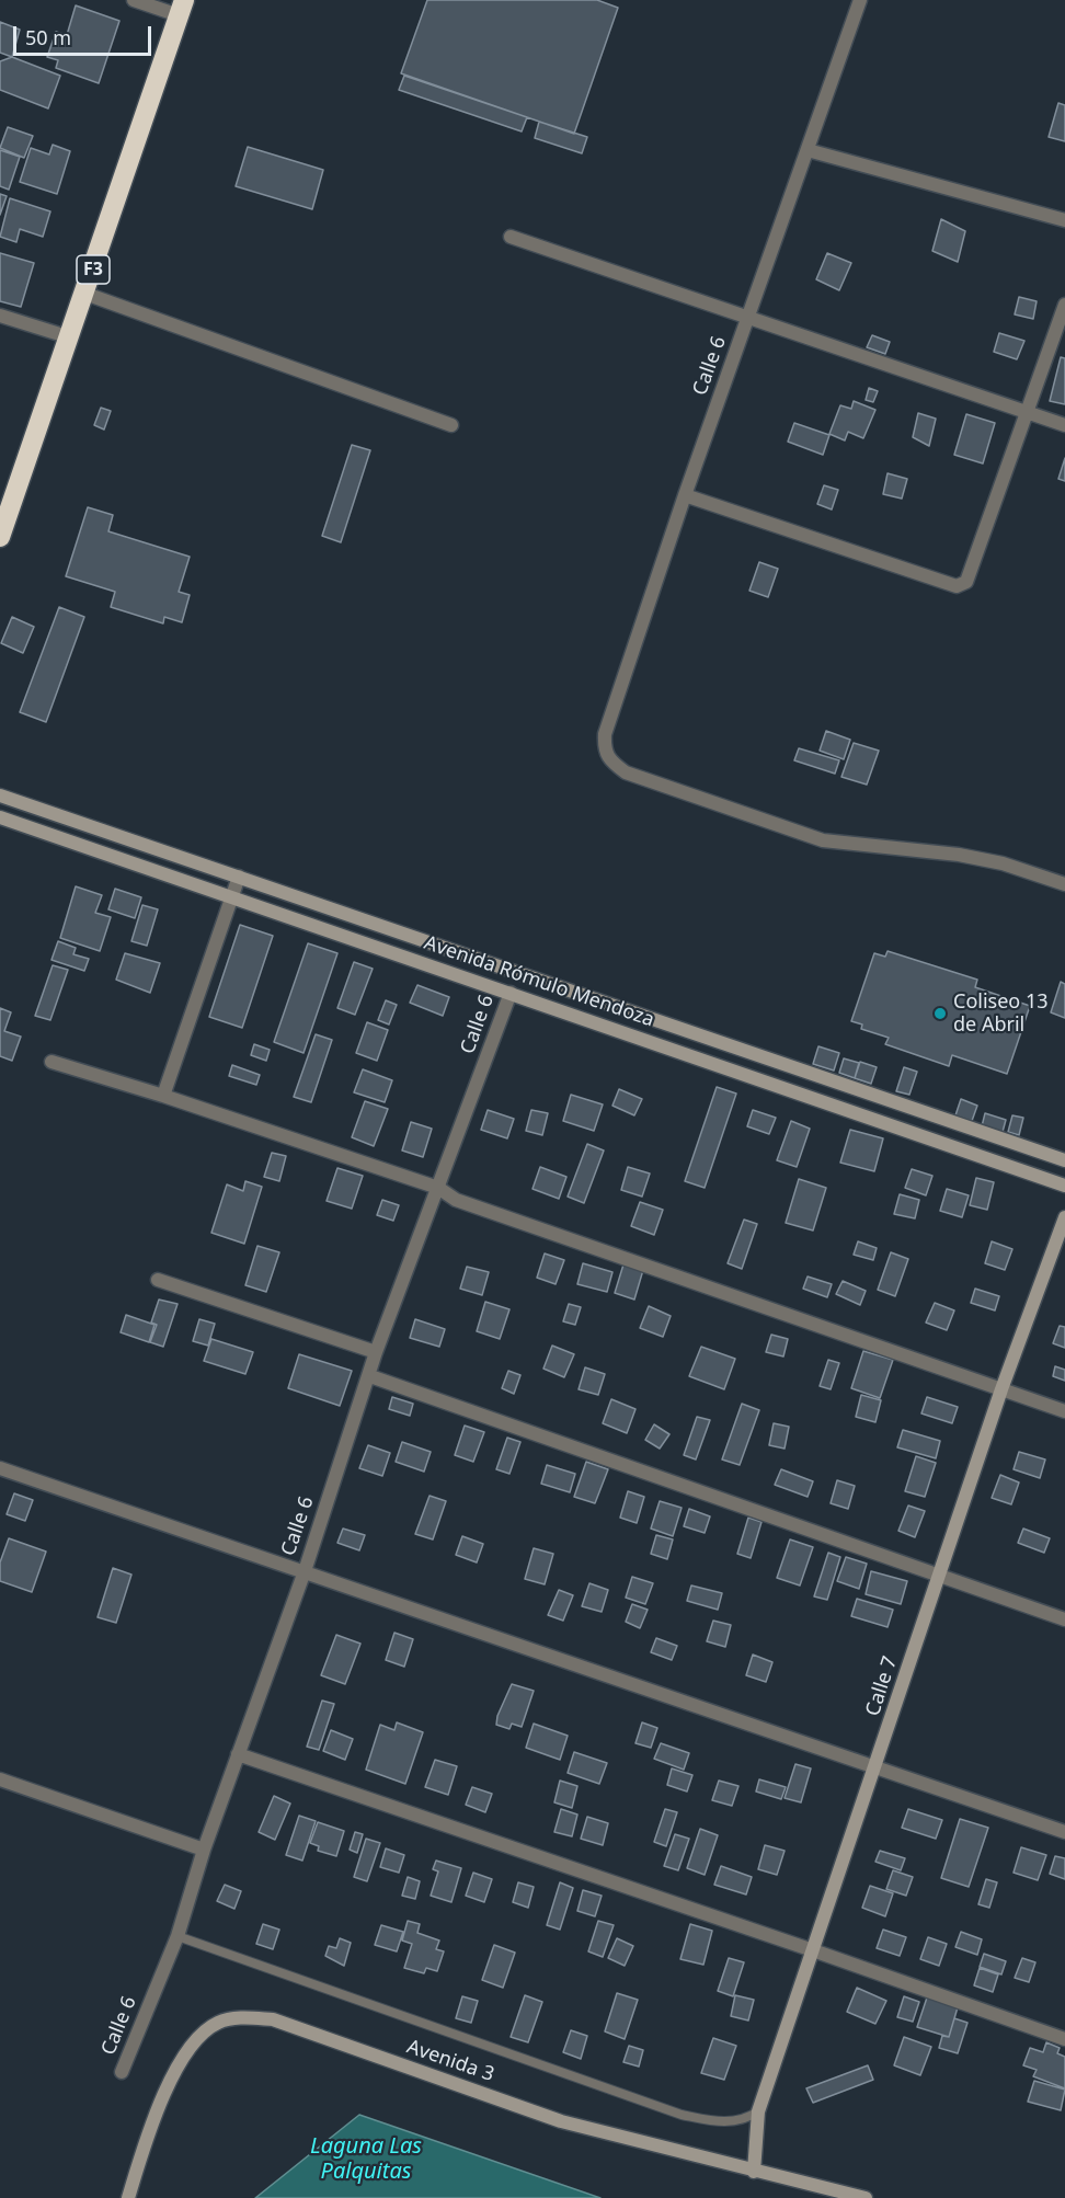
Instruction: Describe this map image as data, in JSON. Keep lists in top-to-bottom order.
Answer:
{
  "streets": {
    "highway": ["F3"],
    "street": [
      "Calle 6",
      "Avenida Rómulo Mendoza",
      "Calle 7",
      "Avenida 3"
    ]
  },
  "crossings": [
    ["Calle 6", "Avenida Rómulo Mendoza"],
    ["Calle 7", "Avenida 3"]
  ],
  "water": ["Laguna Las Palquitas"],
  "places": ["Coliseo 13 de Abril"],
  "scale_bar": "50 m"
}
